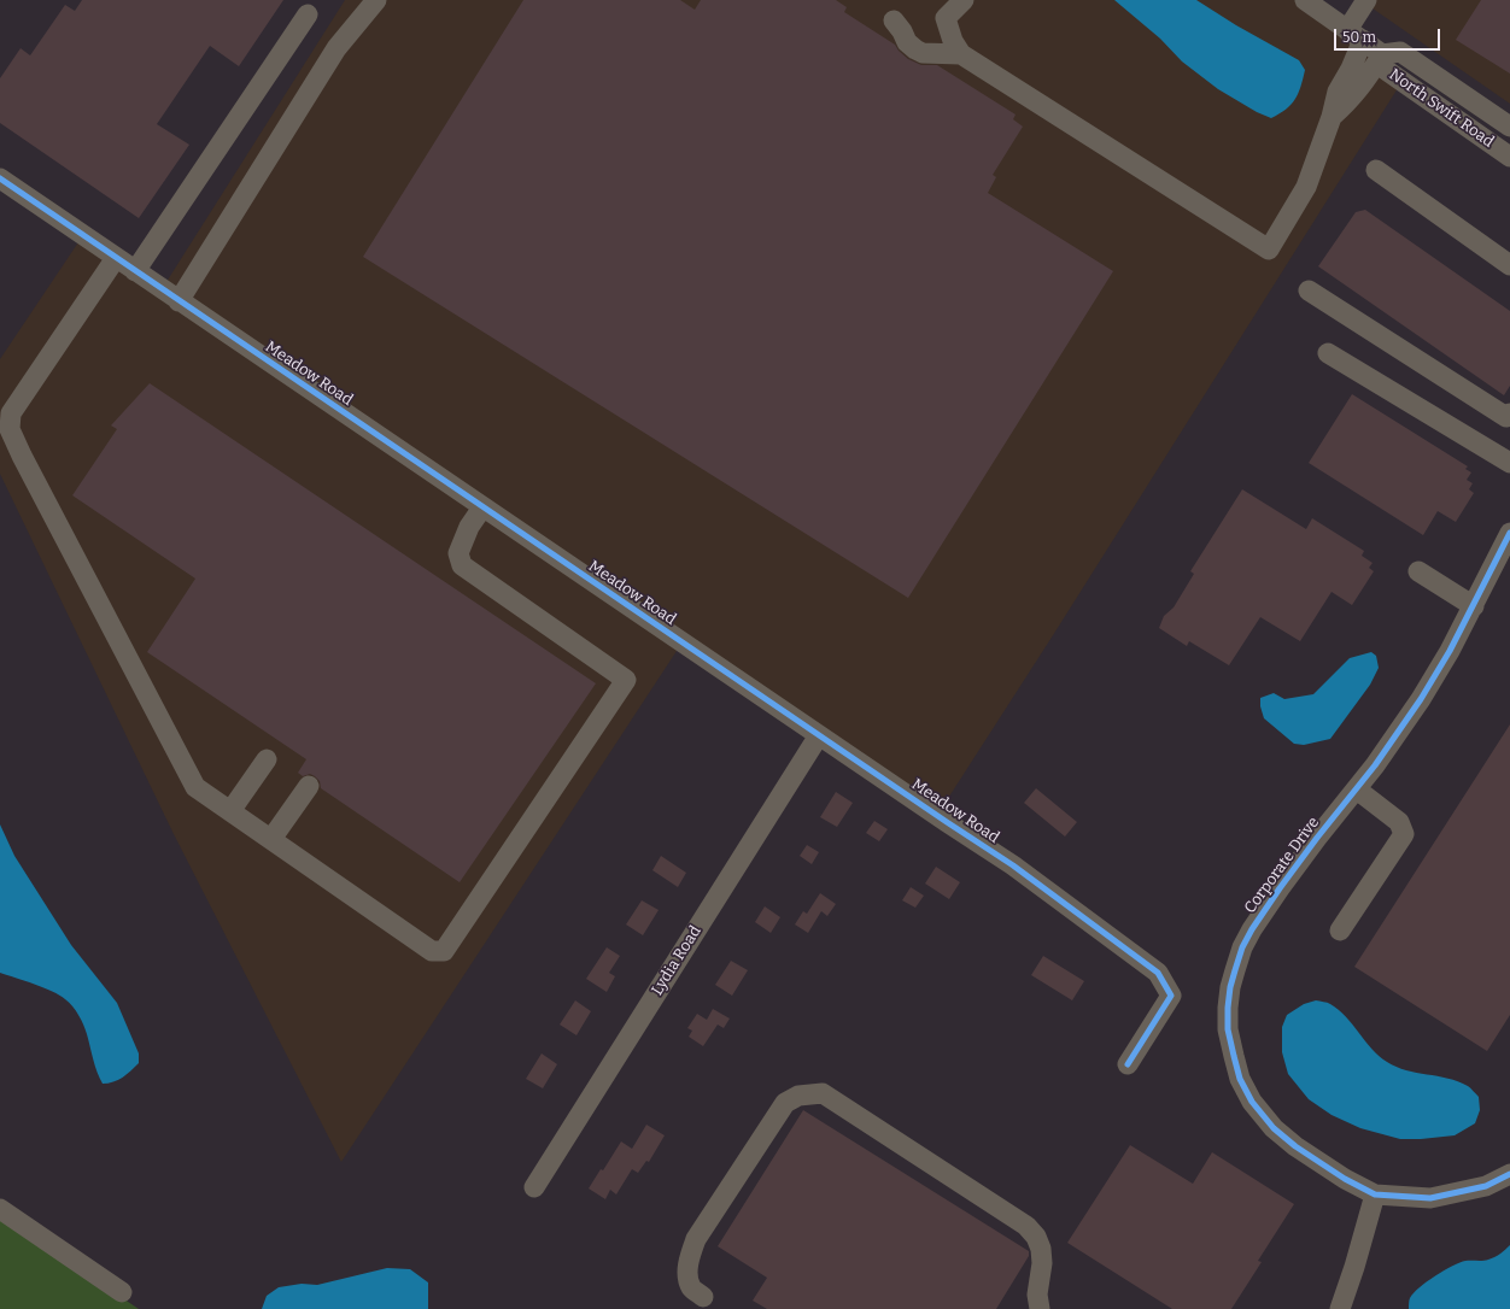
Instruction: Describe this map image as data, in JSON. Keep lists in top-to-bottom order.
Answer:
{
  "streets": {
    "street": [
      "North Swift Road",
      "Meadow Road",
      "Corporate Drive",
      "Lydia Road"
    ]
  },
  "crossings": [
    ["Meadow Road", "Lydia Road"]
  ],
  "scale_bar": "50 m"
}
